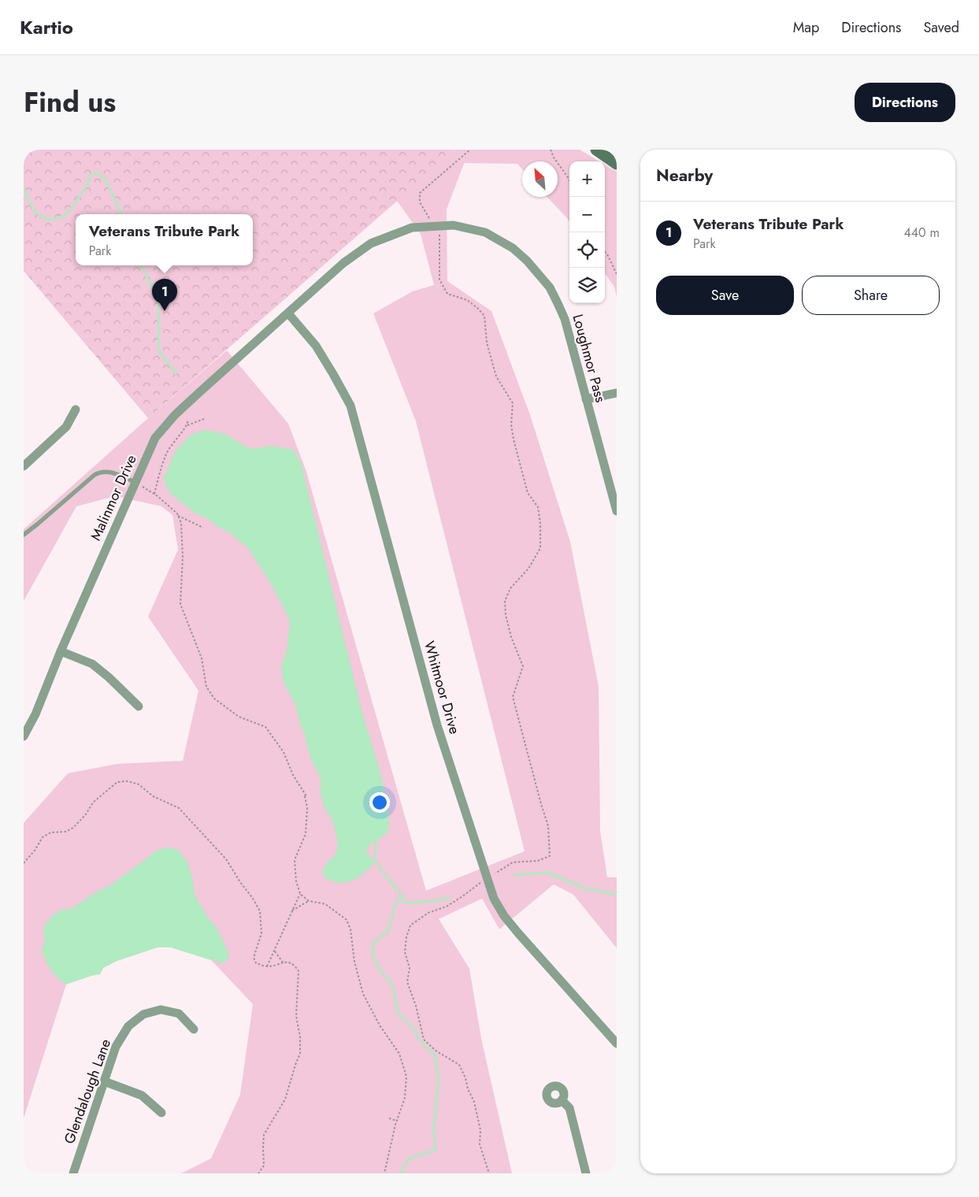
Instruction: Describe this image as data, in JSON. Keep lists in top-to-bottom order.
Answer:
{
  "streets": {
    "street": [
      "Loughmor Pass",
      "Malinmor Drive",
      "Whitmoor Drive",
      "Glendalough Lane"
    ]
  },
  "crossings": [
    ["Loughmor Pass", "Malinmor Drive"],
    ["Loughmor Pass", "Whitmoor Drive"],
    ["Malinmor Drive", "Whitmoor Drive"]
  ],
  "north": "top left",
  "page": {
    "header": "Kartio",
    "nav": ["Map", "Directions", "Saved"],
    "title": "Find us",
    "buttons": [
      "Directions",
      ["Save", "Share"]
    ],
    "heading": "Nearby",
    "map_buttons": ["+", "−"],
    "list": [
      {
        "mark": "1",
        "name": "Veterans Tribute Park",
        "note": "Park",
        "value": "440 m"
      }
    ],
    "popup": ["Veterans Tribute Park", "Park"],
    "pins": "1"
  }
}
